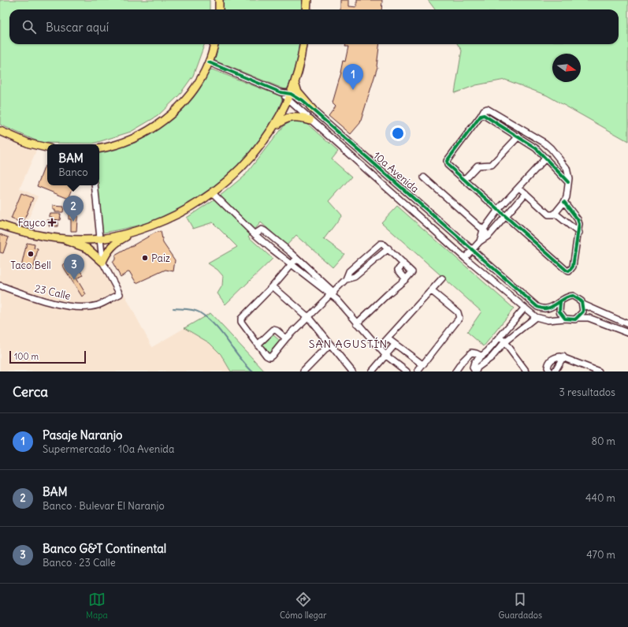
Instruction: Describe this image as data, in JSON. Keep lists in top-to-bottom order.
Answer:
{
  "streets": {
    "street": ["10a Avenida", "23 Calle"]
  },
  "districts": ["SAN AGUSTÍN"],
  "places": {
    "health": ["Fayco"],
    "other": ["Taco Bell", "Paiz"]
  },
  "scale_bar": "100 m",
  "north": "right",
  "page": {
    "search": "Buscar aquí",
    "pins": ["1", "2", "3"],
    "popup": ["BAM", "Banco"],
    "scale": "100 m",
    "heading": ["Cerca", "3 resultados"],
    "list": [
      {
        "mark": "1",
        "name": "Pasaje Naranjo",
        "note": "Supermercado · 10a Avenida",
        "value": "80 m"
      },
      {
        "mark": "2",
        "name": "BAM",
        "note": "Banco · Bulevar El Naranjo",
        "value": "440 m"
      },
      {
        "mark": "3",
        "name": "Banco G&T Continental",
        "note": "Banco · 23 Calle",
        "value": "470 m"
      }
    ],
    "nav": ["Mapa", "Cómo llegar", "Guardados"]
  }
}
